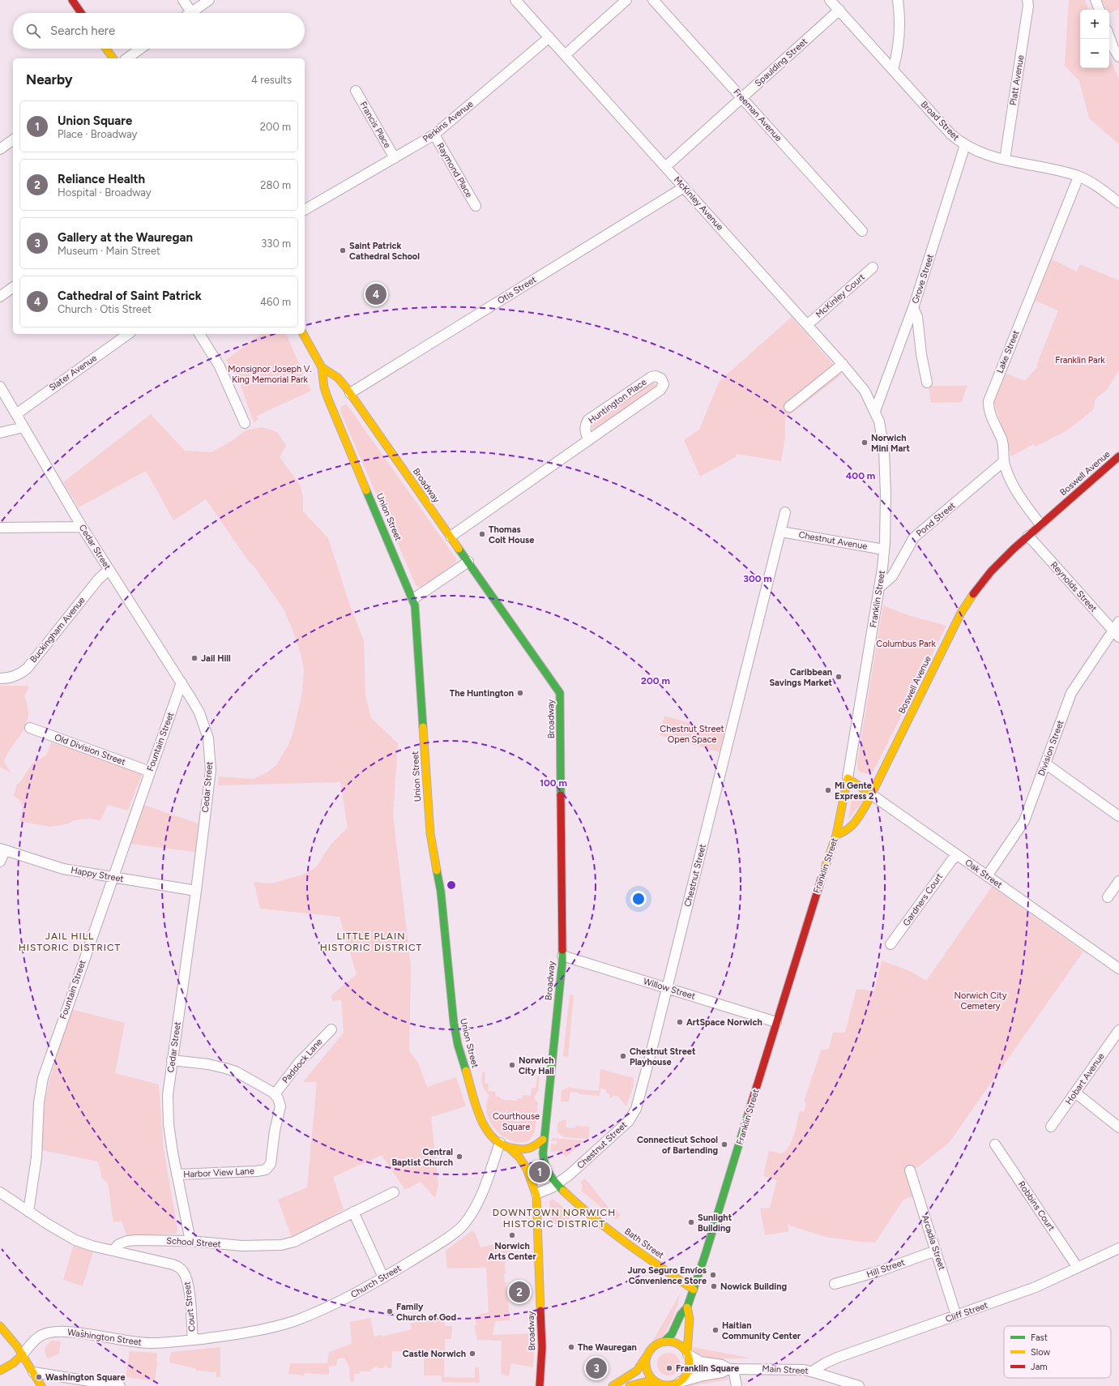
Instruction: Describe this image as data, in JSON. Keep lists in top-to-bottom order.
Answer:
{
  "streets": {
    "main road": [
      "Boswell Avenue",
      "Broadway",
      "Union Street",
      "Franklin Street",
      "Oak Street",
      "Bath Street"
    ],
    "street": [
      "Spaulding Street",
      "Platt Avenue",
      "Freeman Avenue",
      "Broad Street",
      "Perkins Avenue",
      "Francis Place",
      "Raymond Place",
      "McKinley Avenue",
      "Grove Street",
      "Otis Street",
      "McKinley Court",
      "Lake Street",
      "Slater Avenue",
      "Huntington Place",
      "Pond Street",
      "Chestnut Avenue",
      "Cedar Street",
      "Reynolds Street",
      "Buckingham Avenue",
      "Fountain Street",
      "Division Street",
      "Old Division Street",
      "Happy Street",
      "Chestnut Street",
      "Gardners Court",
      "Willow Street",
      "Paddock Lane",
      "Hobart Avenue",
      "Harbor View Lane",
      "Robbins Court",
      "School Street",
      "Arcadia Street",
      "Hill Street",
      "Church Street",
      "Court Street",
      "Cliff Street",
      "Washington Street",
      "Main Street"
    ]
  },
  "crossings": [
    ["Spaulding Street", "Freeman Avenue"],
    ["Spaulding Street", "Broad Street"],
    ["Spaulding Street", "McKinley Avenue"],
    ["Platt Avenue", "Broad Street"],
    ["Broad Street", "Grove Street"],
    ["Broad Street", "Lake Street"],
    ["Perkins Avenue", "Francis Place"],
    ["Perkins Avenue", "Raymond Place"],
    ["Perkins Avenue", "McKinley Avenue"],
    ["McKinley Avenue", "Grove Street"],
    ["McKinley Avenue", "Otis Street"],
    ["McKinley Avenue", "McKinley Court"],
    ["McKinley Avenue", "Franklin Street"],
    ["Grove Street", "Franklin Street"],
    ["Otis Street", "Broadway"],
    ["Lake Street", "Boswell Avenue"],
    ["Lake Street", "Pond Street"],
    ["Slater Avenue", "Cedar Street"],
    ["Huntington Place", "Broadway"],
    ["Boswell Avenue", "Reynolds Street"],
    ["Boswell Avenue", "Franklin Street"],
    ["Boswell Avenue", "Oak Street"],
    ["Broadway", "Union Street"],
    ["Broadway", "Chestnut Street"],
    ["Broadway", "Willow Street"],
    ["Broadway", "Bath Street"],
    ["Union Street", "Church Street"],
    ["Pond Street", "Franklin Street"],
    ["Chestnut Avenue", "Franklin Street"],
    ["Chestnut Avenue", "Chestnut Street"],
    ["Cedar Street", "Buckingham Avenue"],
    ["Cedar Street", "Fountain Street"],
    ["Cedar Street", "Happy Street"],
    ["Cedar Street", "Harbor View Lane"],
    ["Cedar Street", "School Street"],
    ["Reynolds Street", "Division Street"],
    ["Franklin Street", "Oak Street"],
    ["Franklin Street", "Willow Street"],
    ["Franklin Street", "Bath Street"],
    ["Franklin Street", "Main Street"],
    ["Fountain Street", "Old Division Street"],
    ["Fountain Street", "Happy Street"],
    ["Division Street", "Oak Street"],
    ["Oak Street", "Gardners Court"],
    ["Chestnut Street", "Willow Street"],
    ["Chestnut Street", "Bath Street"],
    ["Paddock Lane", "Harbor View Lane"],
    ["Robbins Court", "Cliff Street"],
    ["School Street", "Court Street"],
    ["Arcadia Street", "Hill Street"],
    ["Arcadia Street", "Cliff Street"],
    ["Church Street", "Court Street"],
    ["Church Street", "Washington Street"],
    ["Court Street", "Washington Street"],
    ["Cliff Street", "Main Street"]
  ],
  "districts": ["JAIL HILL HISTORIC DISTRICT", "LITTLE PLAIN HISTORIC DISTRICT", "DOWNTOWN NORWICH HISTORIC DISTRICT"],
  "parks": [
    "Franklin Park",
    "Monsignor Joseph V. King Memorial Park",
    "Columbus Park",
    "Chestnut Street Open Space",
    "Norwich City Cemetery",
    "Courthouse Square"
  ],
  "places": [
    "Saint Patrick Cathedral School",
    "Norwich Mini Mart",
    "Thomas Colt House",
    "Jail Hill",
    "Caribbean Savings Market",
    "The Huntington",
    "Mi Gente Express 2",
    "ArtSpace Norwich",
    "Chestnut Street Playhouse",
    "Norwich City Hall",
    "Connecticut School of Bartending",
    "Central Baptist Church",
    "Sunlight Building",
    "Norwich Arts Center",
    "Juro Seguro Envíos Convenience Store",
    "Nowick Building",
    "Family Church of God",
    "Haitian Community Center",
    "The Wauregan",
    "Castle Norwich",
    "Franklin Square",
    "Washington Square"
  ],
  "legend": ["Fast", "Slow", "Jam"],
  "page": {
    "map_buttons": ["+", "−"],
    "search": "Search here",
    "heading": ["Nearby", "4 results"],
    "list": [
      {
        "mark": "1",
        "name": "Union Square",
        "note": "Place · Broadway",
        "value": "200 m"
      },
      {
        "mark": "2",
        "name": "Reliance Health",
        "note": "Hospital · Broadway",
        "value": "280 m"
      },
      {
        "mark": "3",
        "name": "Gallery at the Wauregan",
        "note": "Museum · Main Street",
        "value": "330 m"
      },
      {
        "mark": "4",
        "name": "Cathedral of Saint Patrick",
        "note": "Church · Otis Street",
        "value": "460 m"
      }
    ],
    "pins": [
      "4",
      "1",
      "2",
      "3"
    ]
  },
  "rings": [
    "400 m",
    "300 m",
    "200 m",
    "100 m"
  ]
}
